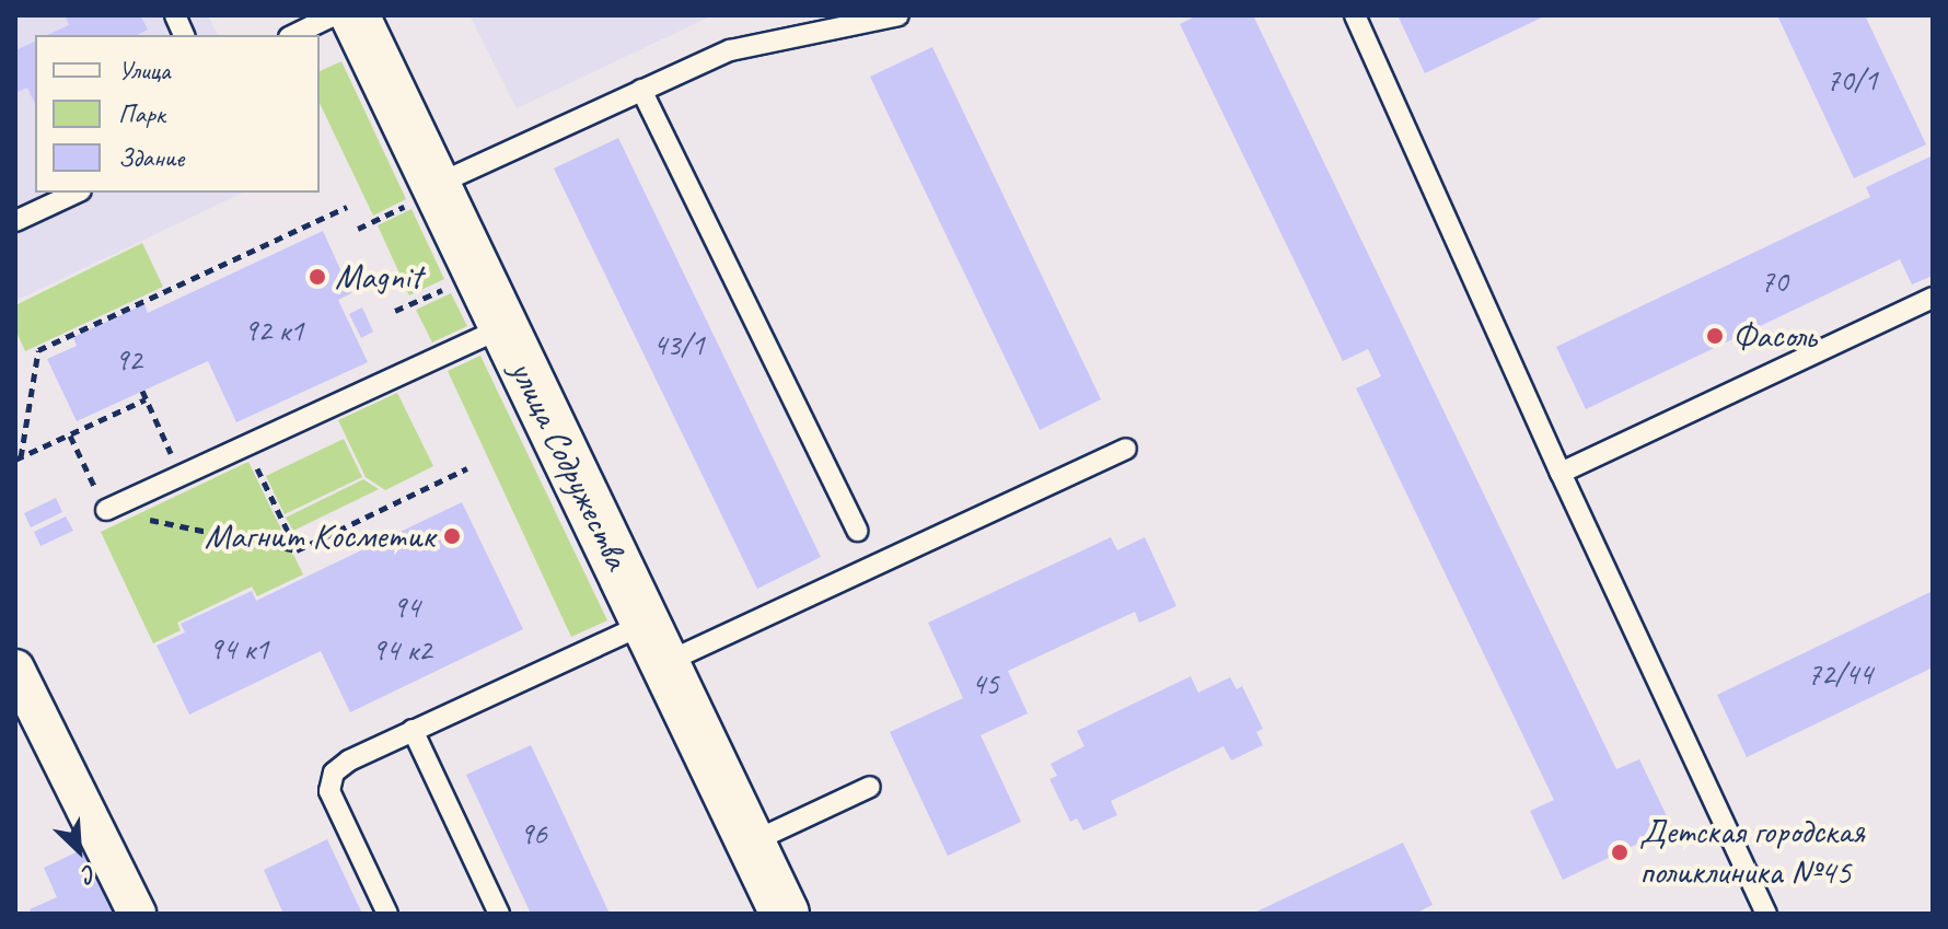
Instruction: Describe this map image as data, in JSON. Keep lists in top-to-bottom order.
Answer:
{
  "streets": {
    "street": ["улица Содружества"]
  },
  "places": [
    "Magnit",
    "Фасоль",
    "Магнит Косметик",
    "Детская городская поликлиника №45"
  ],
  "house_numbers": [
    "70/1",
    "70",
    "92 к1",
    "43/1",
    "92",
    "94",
    "94 к1",
    "94 к2",
    "72/44",
    "45",
    "96"
  ],
  "legend": ["Улица", "Парк", "Здание"],
  "north": "bottom right"
}
